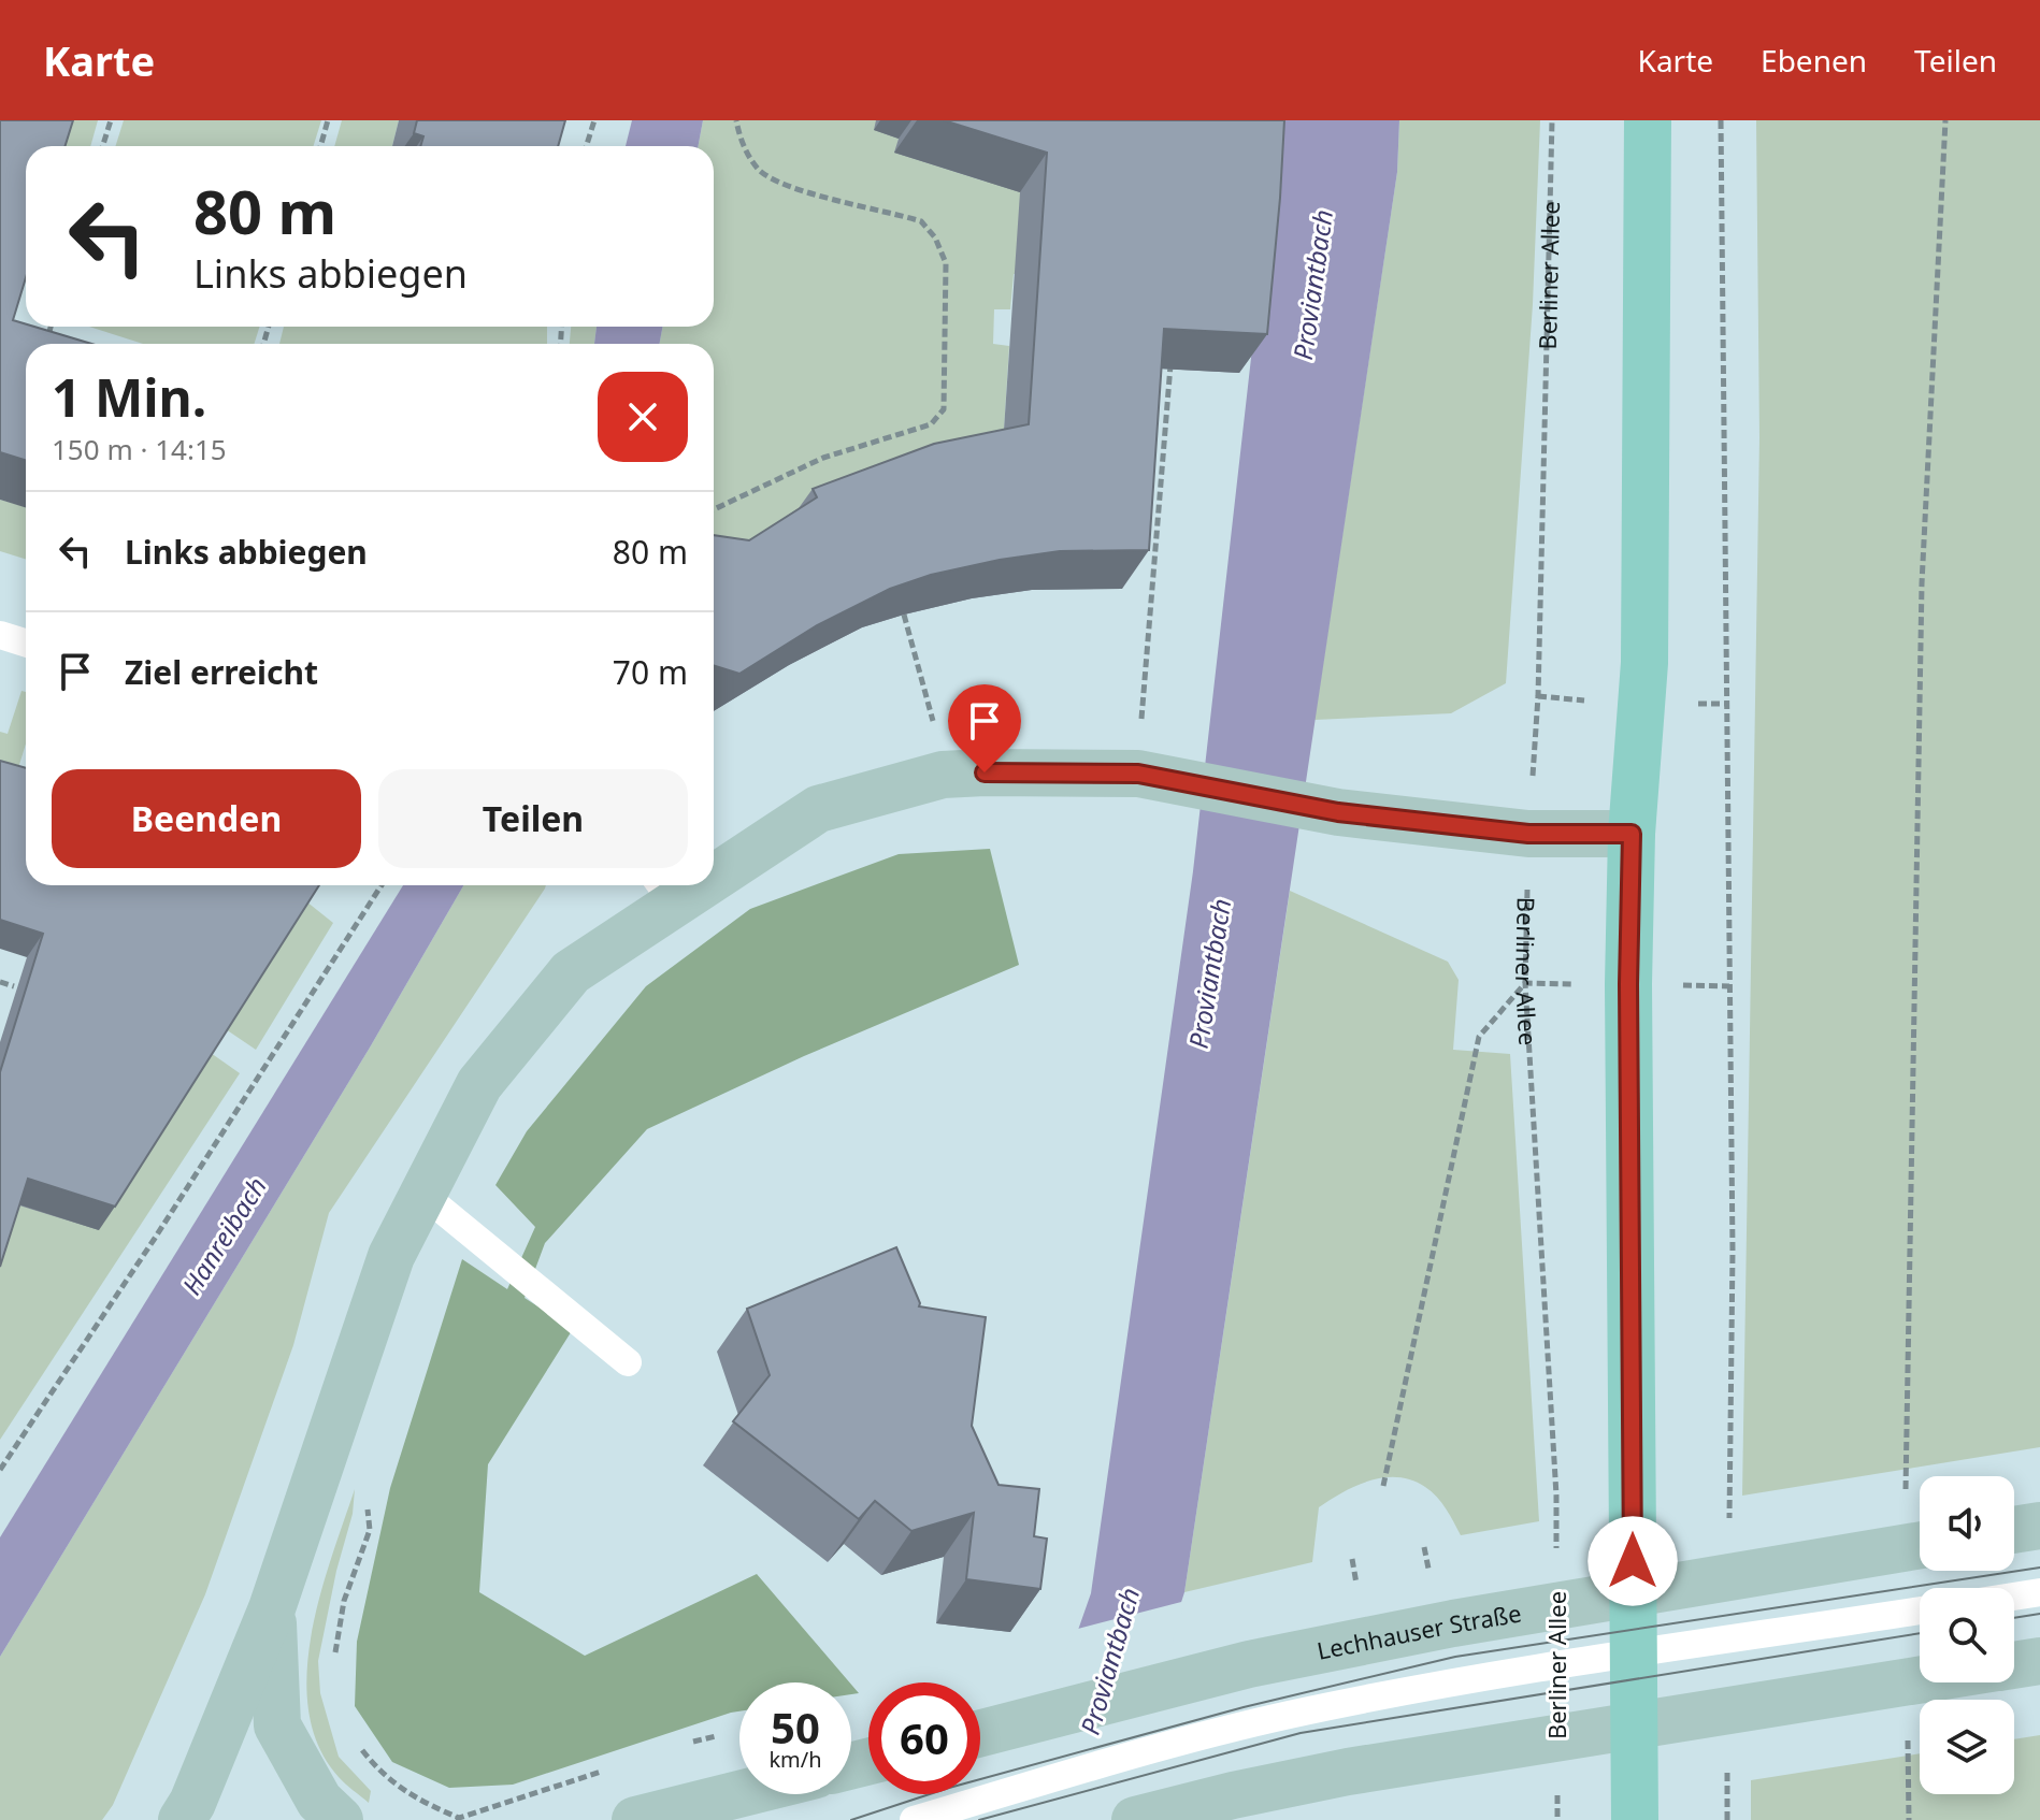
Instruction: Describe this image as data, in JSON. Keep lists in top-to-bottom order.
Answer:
{
  "streets": {
    "street": ["Lechhauser Straße"],
    "path": ["Berliner Allee"]
  },
  "water": ["Proviantbach", "Hanreibach"],
  "page": {
    "header": "Karte",
    "nav": ["Karte", "Ebenen", "Teilen"],
    "turn": ["80 m", "Links abbiegen"],
    "heading": ["1 Min.", "150 m · 14:15"],
    "list": [
      {
        "name": "Links abbiegen",
        "value": "80 m"
      },
      {
        "name": "Ziel erreicht",
        "value": "70 m"
      }
    ],
    "buttons": ["Beenden", "Teilen"],
    "speed": "50 km/h",
    "limit": "60"
  }
}
